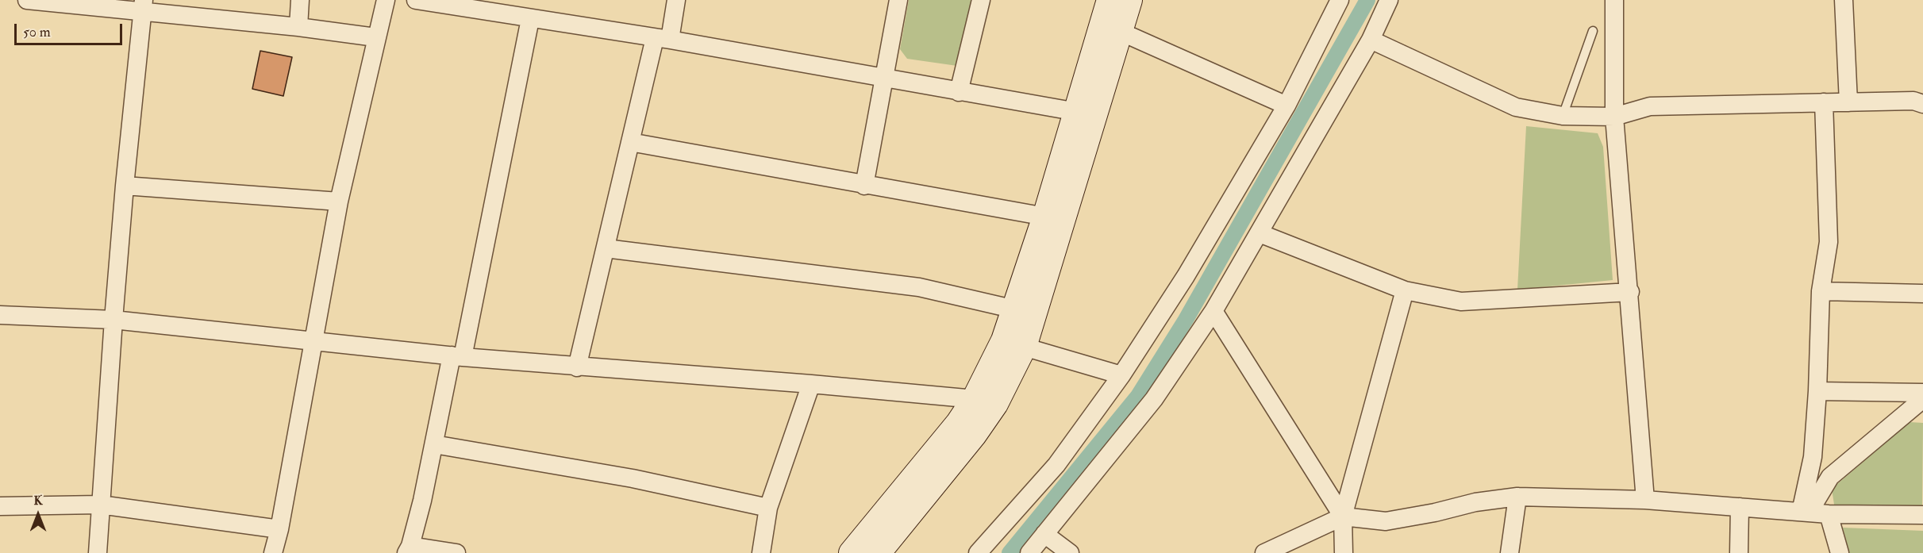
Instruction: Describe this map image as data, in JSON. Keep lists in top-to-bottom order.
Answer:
{
  "scale_bar": "50 m",
  "north": "top"
}
